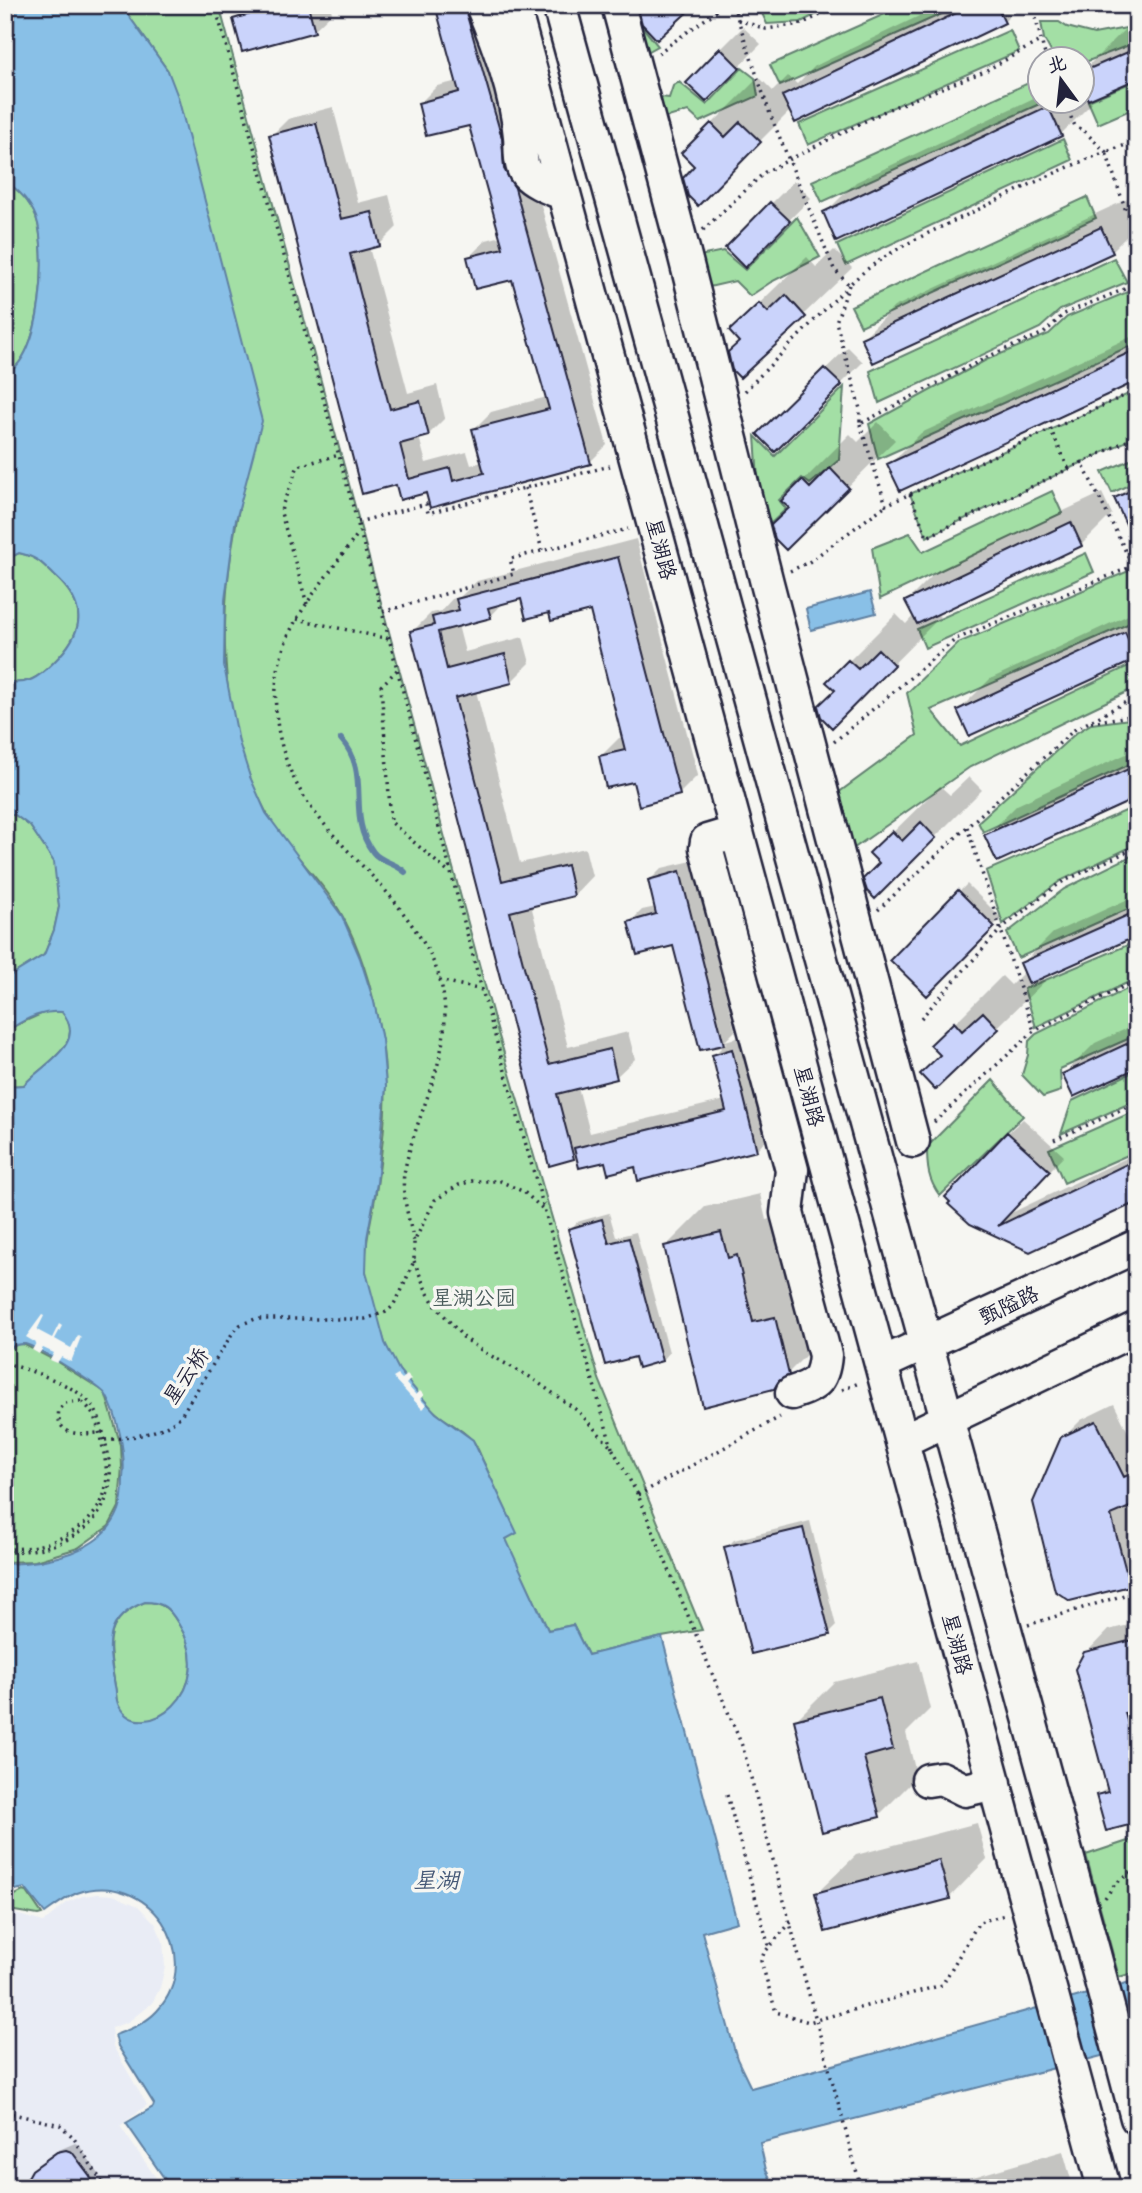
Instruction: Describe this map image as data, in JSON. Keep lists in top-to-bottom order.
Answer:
{
  "streets": {
    "street": ["星湖路", "甄隘路"],
    "path": ["星云桥"]
  },
  "crossings": [
    ["星湖路", "甄隘路"]
  ],
  "water": ["星湖"],
  "parks": ["星湖公园"],
  "north": "top"
}
